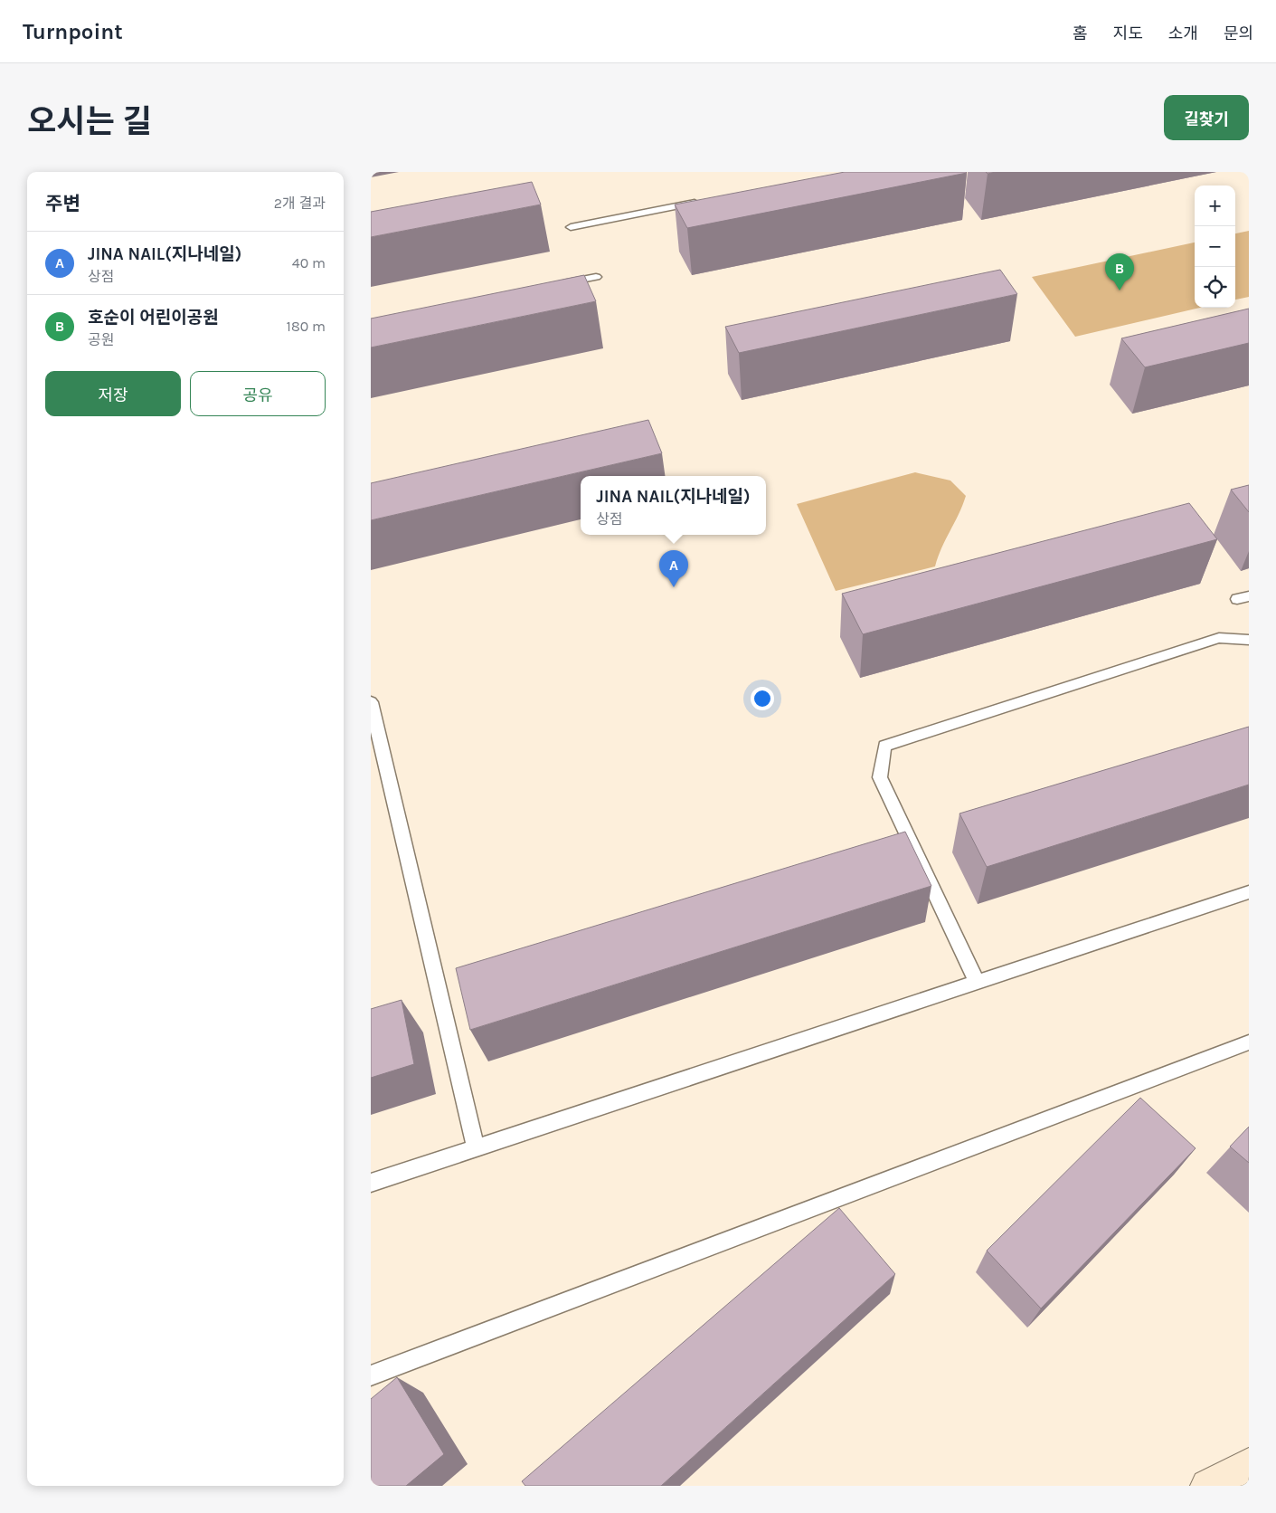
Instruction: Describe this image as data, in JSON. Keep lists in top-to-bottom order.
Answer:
{
  "page": {
    "header": "Turnpoint",
    "nav": [
      "홈",
      "지도",
      "소개",
      "문의"
    ],
    "title": "오시는 길",
    "buttons": [
      "길찾기",
      ["저장", "공유"]
    ],
    "heading": ["주변", "2개 결과"],
    "map_buttons": ["+", "−"],
    "list": [
      {
        "mark": "A",
        "name": "JINA NAIL(지나네일)",
        "note": "상점",
        "value": "40 m"
      },
      {
        "mark": "B",
        "name": "호순이 어린이공원",
        "note": "공원",
        "value": "180 m"
      }
    ],
    "pins": ["B", "A"],
    "popup": ["JINA NAIL(지나네일)", "상점"]
  }
}
